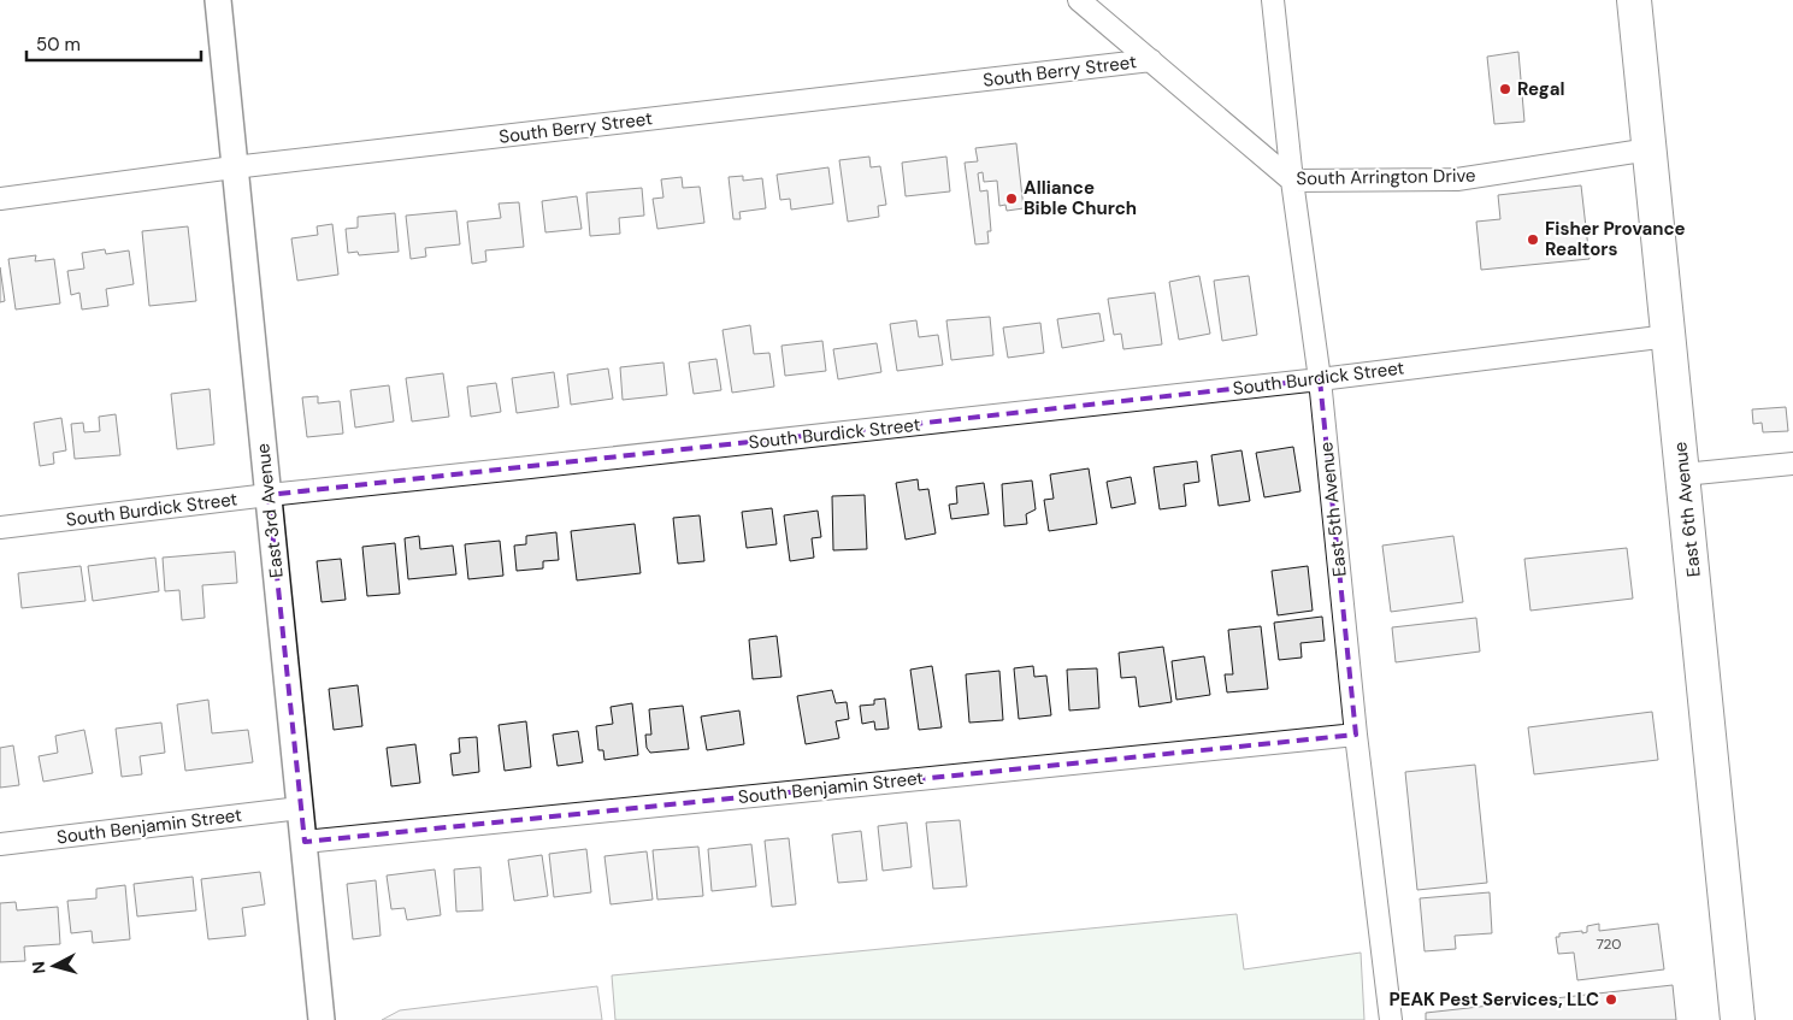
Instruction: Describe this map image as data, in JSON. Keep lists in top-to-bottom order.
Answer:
{
  "streets": {
    "main road": ["East 6th Avenue"],
    "street": [
      "South Berry Street",
      "South Arrington Drive",
      "South Burdick Street",
      "East 5th Avenue",
      "East 3rd Avenue",
      "South Benjamin Street"
    ]
  },
  "crossings": [
    ["South Berry Street", "South Arrington Drive"],
    ["South Berry Street", "East 3rd Avenue"],
    ["South Arrington Drive", "East 5th Avenue"],
    ["South Arrington Drive", "East 6th Avenue"],
    ["South Burdick Street", "East 5th Avenue"],
    ["South Burdick Street", "East 6th Avenue"],
    ["South Burdick Street", "East 3rd Avenue"],
    ["East 5th Avenue", "South Benjamin Street"],
    ["East 3rd Avenue", "South Benjamin Street"]
  ],
  "places": [
    "Regal",
    "Alliance Bible Church",
    "Fisher Provance Realtors",
    "PEAK Pest Services, LLC"
  ],
  "house_numbers": ["720"],
  "scale_bar": "50 m",
  "north": "left"
}
